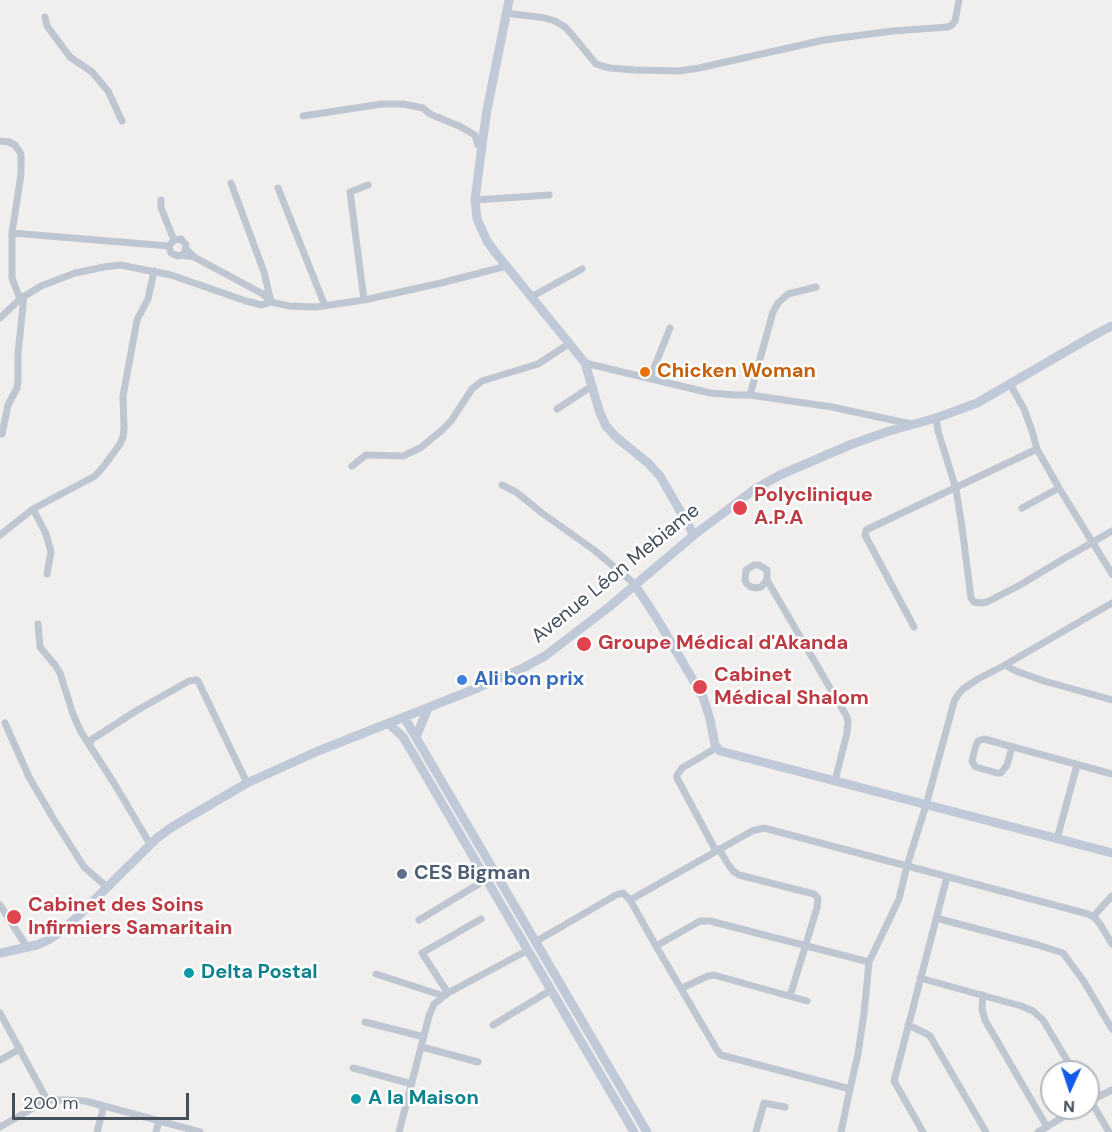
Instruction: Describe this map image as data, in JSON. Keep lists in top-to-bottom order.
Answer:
{
  "streets": {
    "street": ["Avenue Léon Mebiame"]
  },
  "places": [
    "Chicken Woman",
    "Polyclinique A.P.A",
    "Groupe Médical d'Akanda",
    "Ali bon prix",
    "Cabinet Médical Shalom",
    "CES Bigman",
    "Cabinet des Soins Infirmiers Samaritain",
    "Delta Postal",
    "A la Maison"
  ],
  "scale_bar": "200 m",
  "north": "bottom"
}
